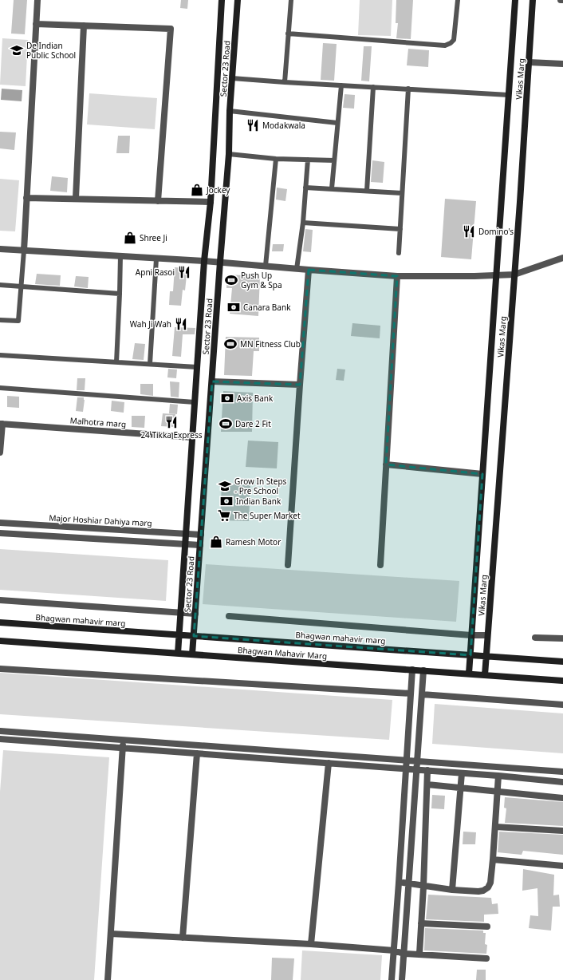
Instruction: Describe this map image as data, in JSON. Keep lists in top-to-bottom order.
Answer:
{
  "streets": {
    "street": [
      "Sector 23 Road",
      "Vikas Marg",
      "Malhotra marg",
      "Major Hoshiar Dahiya marg",
      "Bhagwan mahavir marg",
      "Bhagwan Mahavir Marg"
    ]
  },
  "crossings": [
    ["Sector 23 Road", "Malhotra marg"],
    ["Sector 23 Road", "Major Hoshiar Dahiya marg"],
    ["Sector 23 Road", "Bhagwan mahavir marg"],
    ["Sector 23 Road", "Bhagwan Mahavir Marg"],
    ["Vikas Marg", "Bhagwan mahavir marg"],
    ["Vikas Marg", "Bhagwan Mahavir Marg"]
  ],
  "places": {
    "school or university": ["De Indian Public School", "Grow In Steps - Pre School"],
    "restaurant": [
      "Modakwala",
      "Domino's",
      "Apni Rasoi",
      "Wah Ji Wah",
      "24 Tikka Express"
    ],
    "shop": ["Jockey", "Shree Ji", "Ramesh Motor"],
    "sports": ["Push Up Gym & Spa", "MN Fitness Club", "Dare 2 Fit"],
    "bank": ["Canara Bank", "Axis Bank", "Indian Bank"],
    "supermarket": ["The Super Market"]
  }
}
